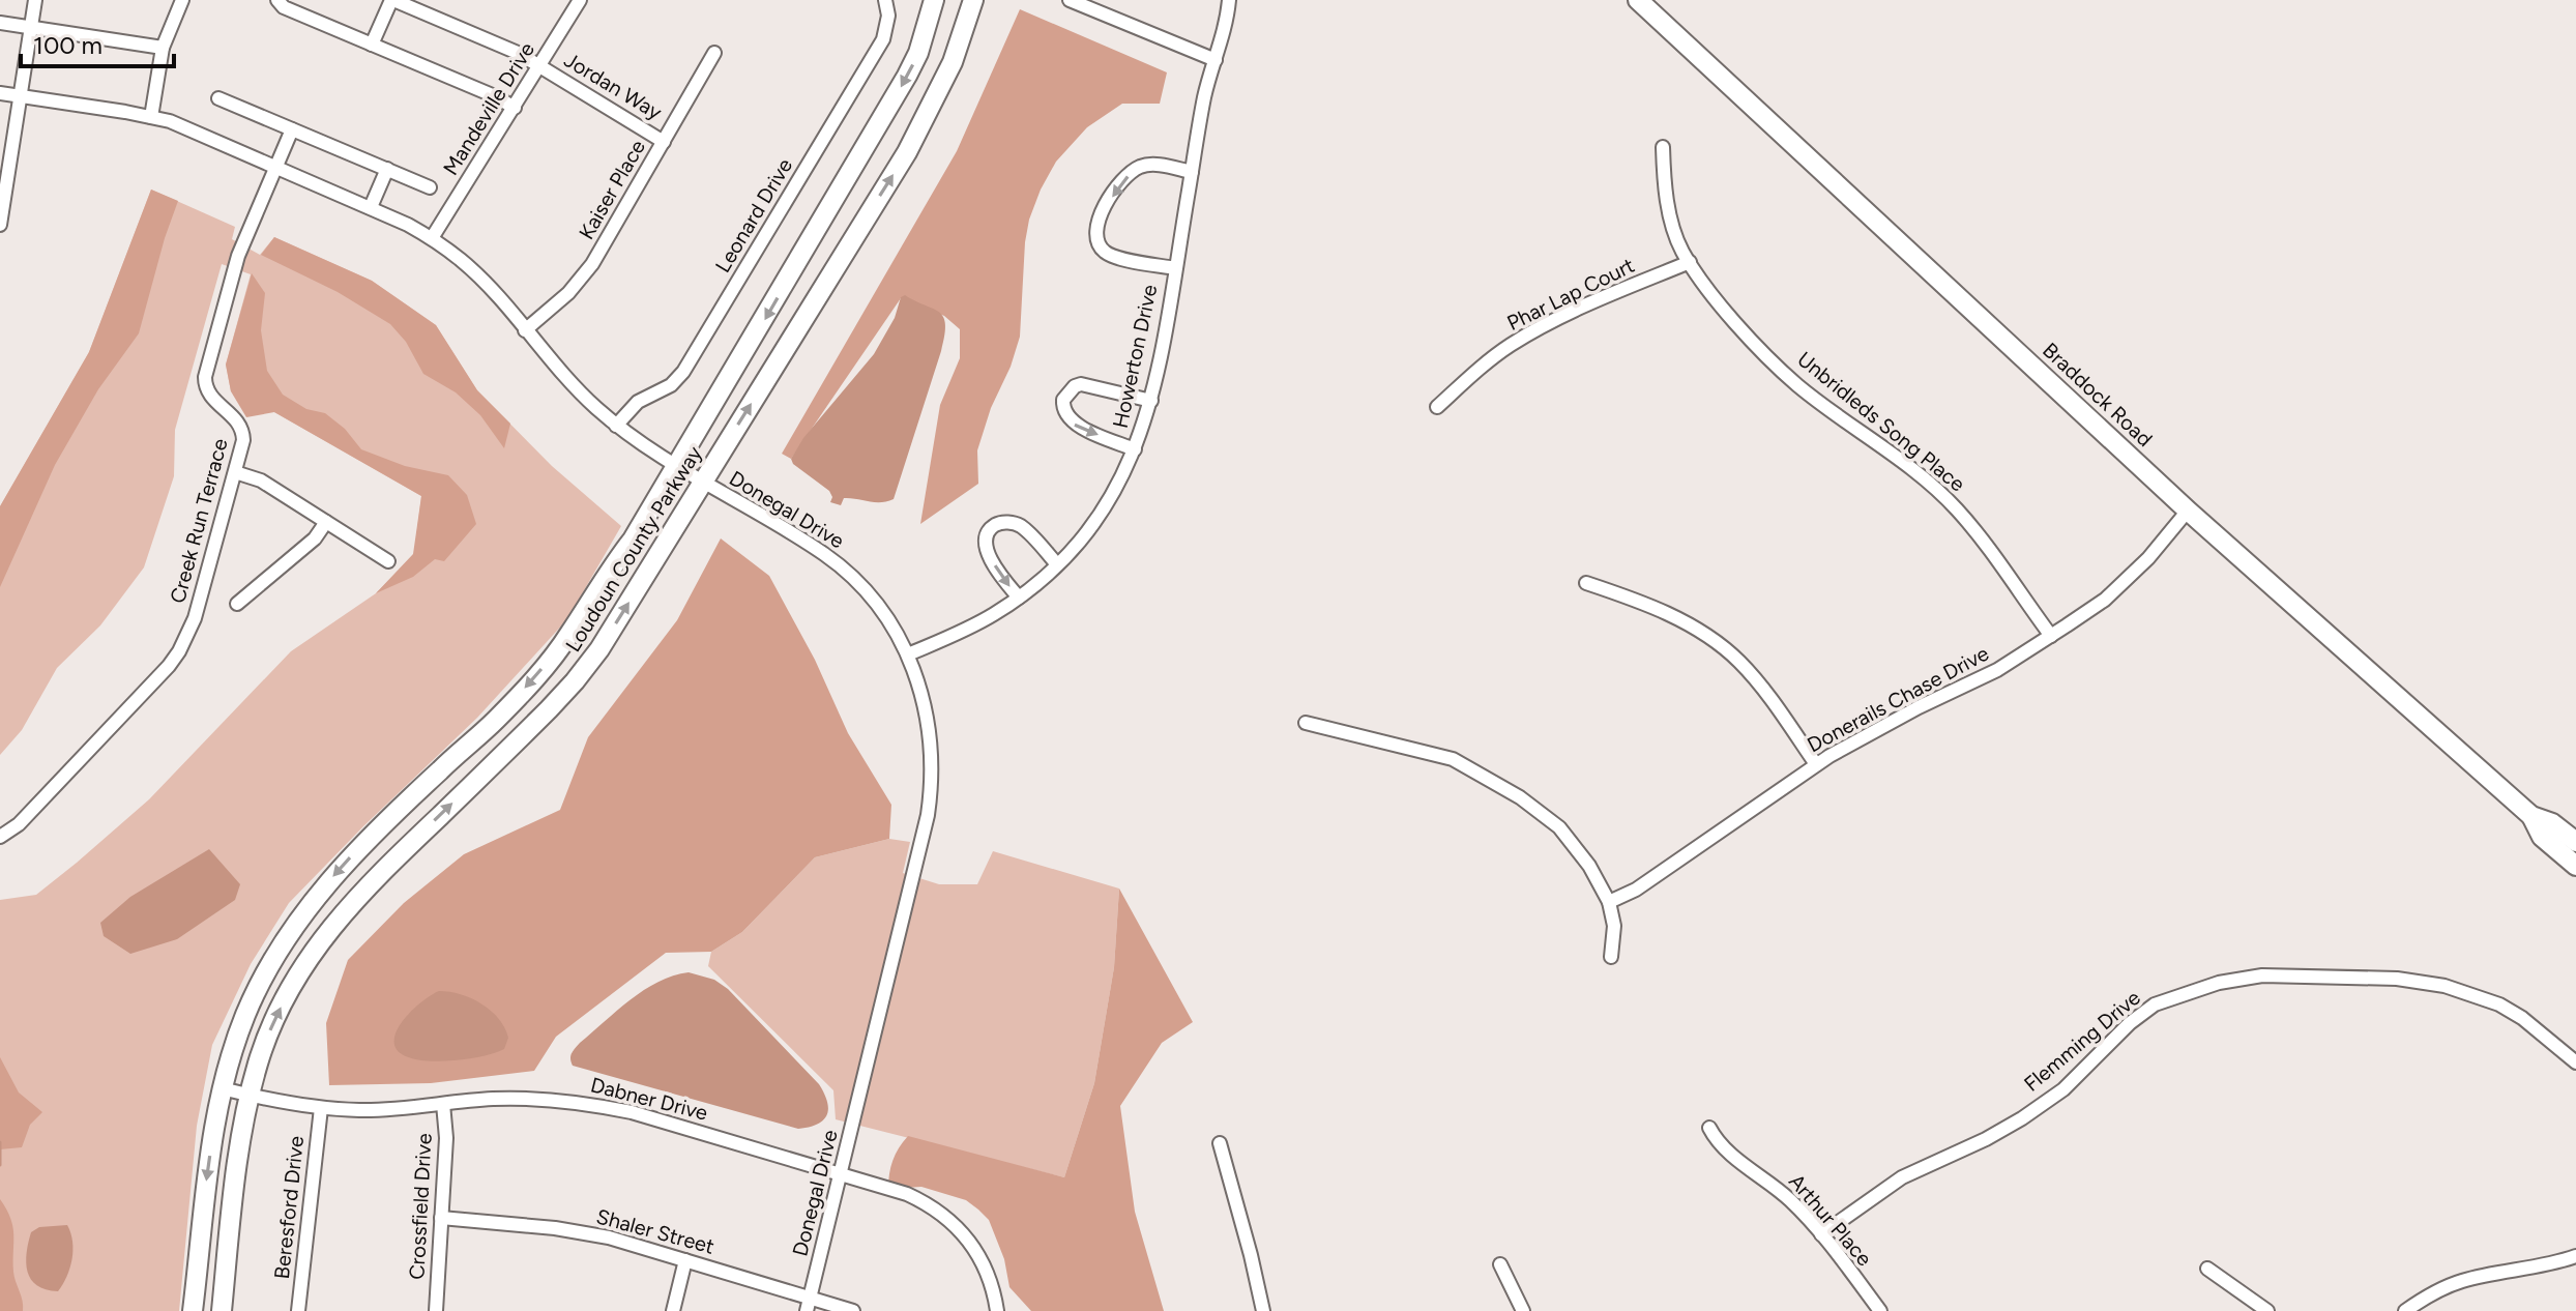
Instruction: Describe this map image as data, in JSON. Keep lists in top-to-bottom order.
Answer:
{
  "streets": {
    "main road": ["Braddock Road", "Loudoun County Parkway"],
    "street": [
      "Jordan Way",
      "Mandeville Drive",
      "Kaiser Place",
      "Leonard Drive",
      "Phar Lap Court",
      "Howerton Drive",
      "Unbridleds Song Place",
      "Donegal Drive",
      "Creek Run Terrace",
      "Donerails Chase Drive",
      "Flemming Drive",
      "Dabner Drive",
      "Crossfield Drive",
      "Beresford Drive",
      "Arthur Place",
      "Shaler Street"
    ]
  },
  "crossings": [
    ["Jordan Way", "Mandeville Drive"],
    ["Jordan Way", "Kaiser Place"],
    ["Mandeville Drive", "Donegal Drive"],
    ["Kaiser Place", "Donegal Drive"],
    ["Leonard Drive", "Donegal Drive"],
    ["Phar Lap Court", "Unbridleds Song Place"],
    ["Howerton Drive", "Donegal Drive"],
    ["Braddock Road", "Donerails Chase Drive"],
    ["Unbridleds Song Place", "Donerails Chase Drive"],
    ["Donegal Drive", "Creek Run Terrace"],
    ["Donegal Drive", "Loudoun County Parkway"],
    ["Donegal Drive", "Dabner Drive"],
    ["Donegal Drive", "Shaler Street"],
    ["Loudoun County Parkway", "Dabner Drive"],
    ["Flemming Drive", "Arthur Place"],
    ["Dabner Drive", "Crossfield Drive"],
    ["Dabner Drive", "Beresford Drive"],
    ["Crossfield Drive", "Shaler Street"]
  ],
  "scale_bar": "100 m"
}
